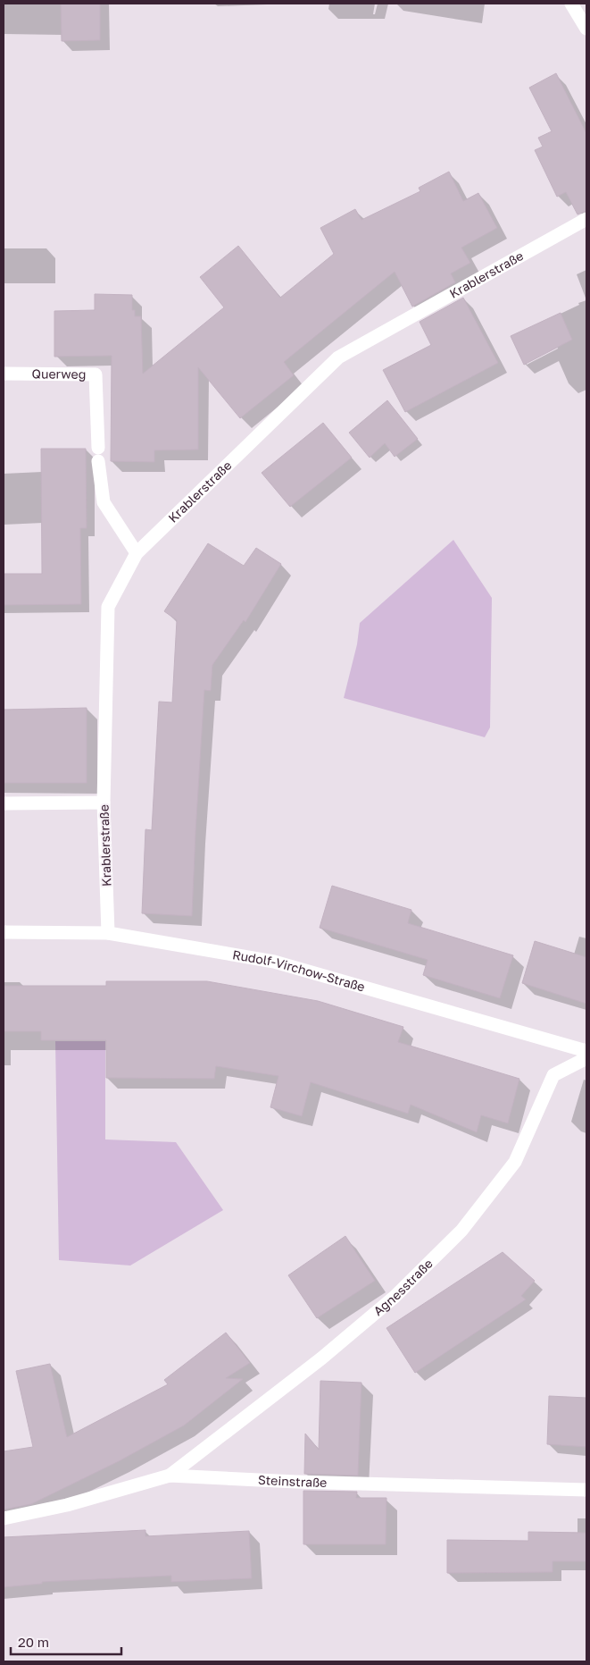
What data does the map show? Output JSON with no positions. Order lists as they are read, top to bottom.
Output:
{
  "streets": {
    "street": [
      "Krablerstraße",
      "Querweg",
      "Rudolf-Virchow-Straße",
      "Agnesstraße",
      "Steinstraße"
    ]
  },
  "crossings": [
    ["Krablerstraße", "Querweg"],
    ["Krablerstraße", "Rudolf-Virchow-Straße"],
    ["Agnesstraße", "Steinstraße"]
  ],
  "scale_bar": "20 m"
}
